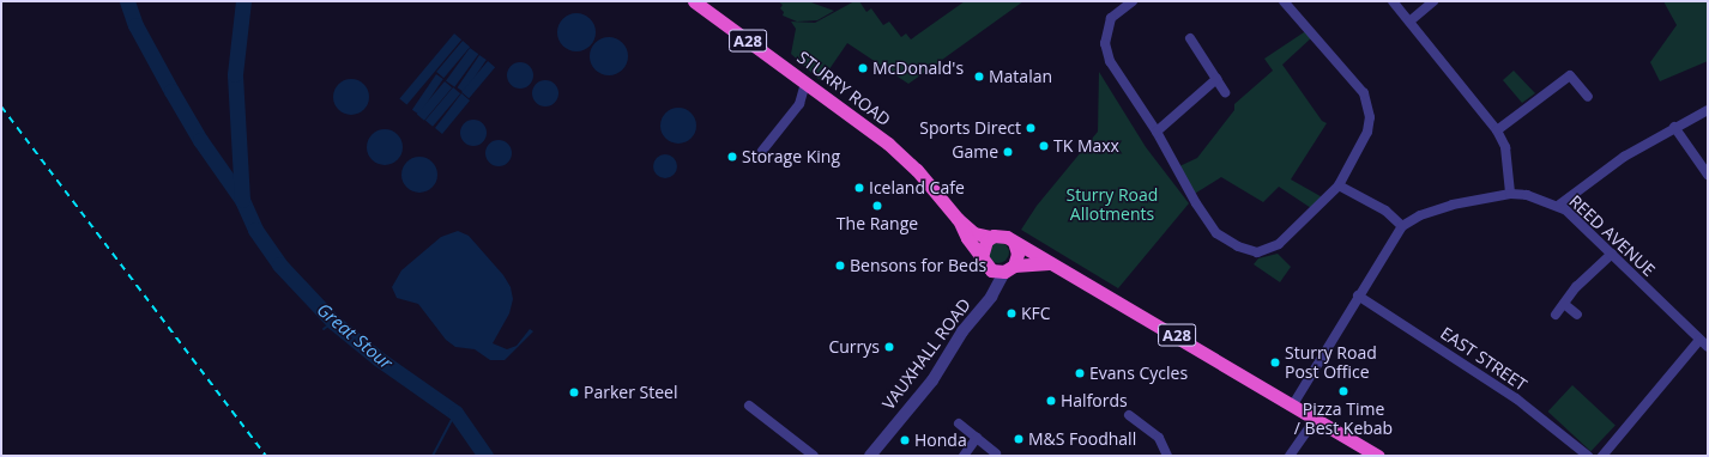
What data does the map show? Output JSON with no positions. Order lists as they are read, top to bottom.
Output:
{
  "streets": {
    "highway": ["A28", "STURRY ROAD"],
    "street": ["REED AVENUE", "VAUXHALL ROAD", "EAST STREET"]
  },
  "crossings": [
    ["STURRY ROAD", "REED AVENUE"],
    ["STURRY ROAD", "VAUXHALL ROAD"],
    ["REED AVENUE", "EAST STREET"]
  ],
  "water": ["Great Stour"],
  "parks": ["Sturry Road Allotments"],
  "places": [
    "McDonald's",
    "Matalan",
    "Sports Direct",
    "TK Maxx",
    "Game",
    "Storage King",
    "Iceland Cafe",
    "The Range",
    "Bensons for Beds",
    "KFC",
    "Currys",
    "Sturry Road Post Office",
    "Evans Cycles",
    "Pizza Time / Best Kebab",
    "Parker Steel",
    "Halfords",
    "M&S Foodhall",
    "Honda"
  ]
}
